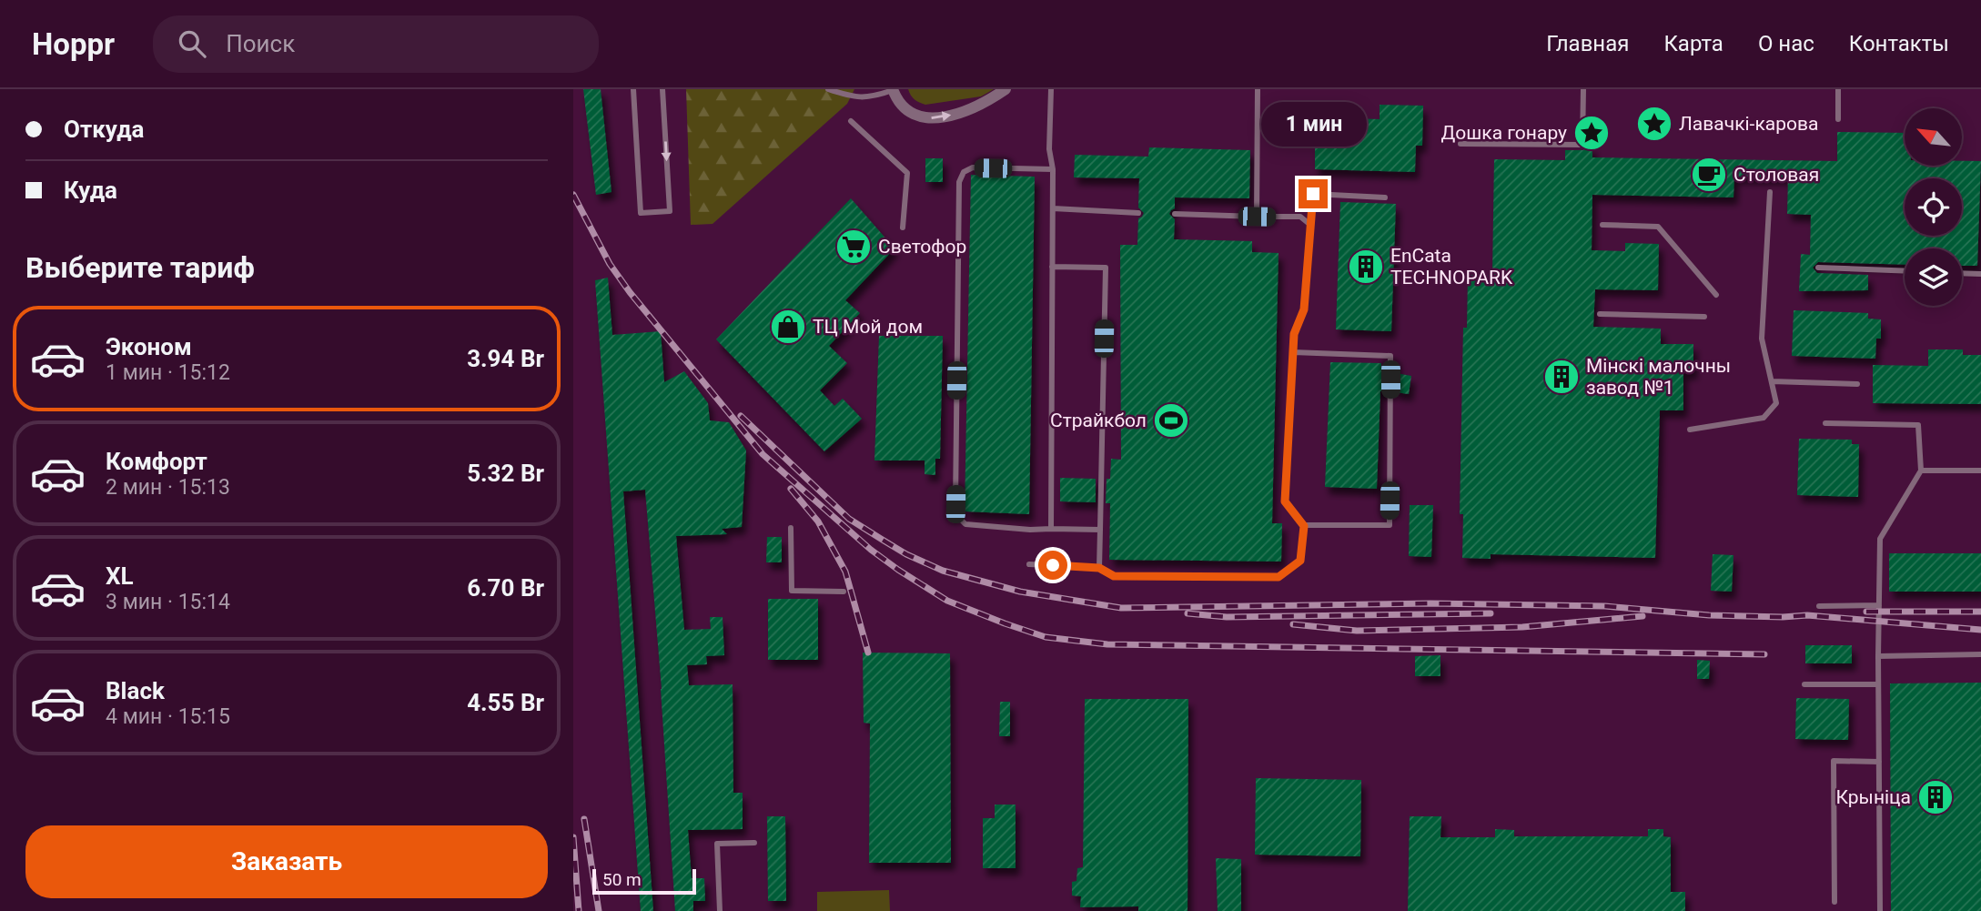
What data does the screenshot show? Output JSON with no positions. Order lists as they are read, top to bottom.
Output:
{
  "places": {
    "place": ["Лавачкі-карова", "Дошка гонару"],
    "cafe": ["Столовая"],
    "supermarket": ["Светофор"],
    "building": ["EnCata TECHNOPARK", "Мінскі малочны завод №1", "Крыніца"],
    "shop": ["ТЦ Мой дом"],
    "sports": ["Страйкбол"]
  },
  "scale_bar": "50 m",
  "north": "top left",
  "page": {
    "header": "Hoppr",
    "search": "Поиск",
    "nav": [
      "Главная",
      "Карта",
      "О нас",
      "Контакты"
    ],
    "banner": ["Откуда", "Куда"],
    "bubble": "1 мин",
    "heading": "Выберите тариф",
    "list": [
      {
        "name": "Эконом",
        "note": "1 мин · 15:12",
        "value": "3.94 Br"
      },
      {
        "name": "Комфорт",
        "note": "2 мин · 15:13",
        "value": "5.32 Br"
      },
      {
        "name": "XL",
        "note": "3 мин · 15:14",
        "value": "6.70 Br"
      },
      {
        "name": "Black",
        "note": "4 мин · 15:15",
        "value": "4.55 Br"
      }
    ],
    "buttons": "Заказать",
    "scale": "50 m"
  }
}
